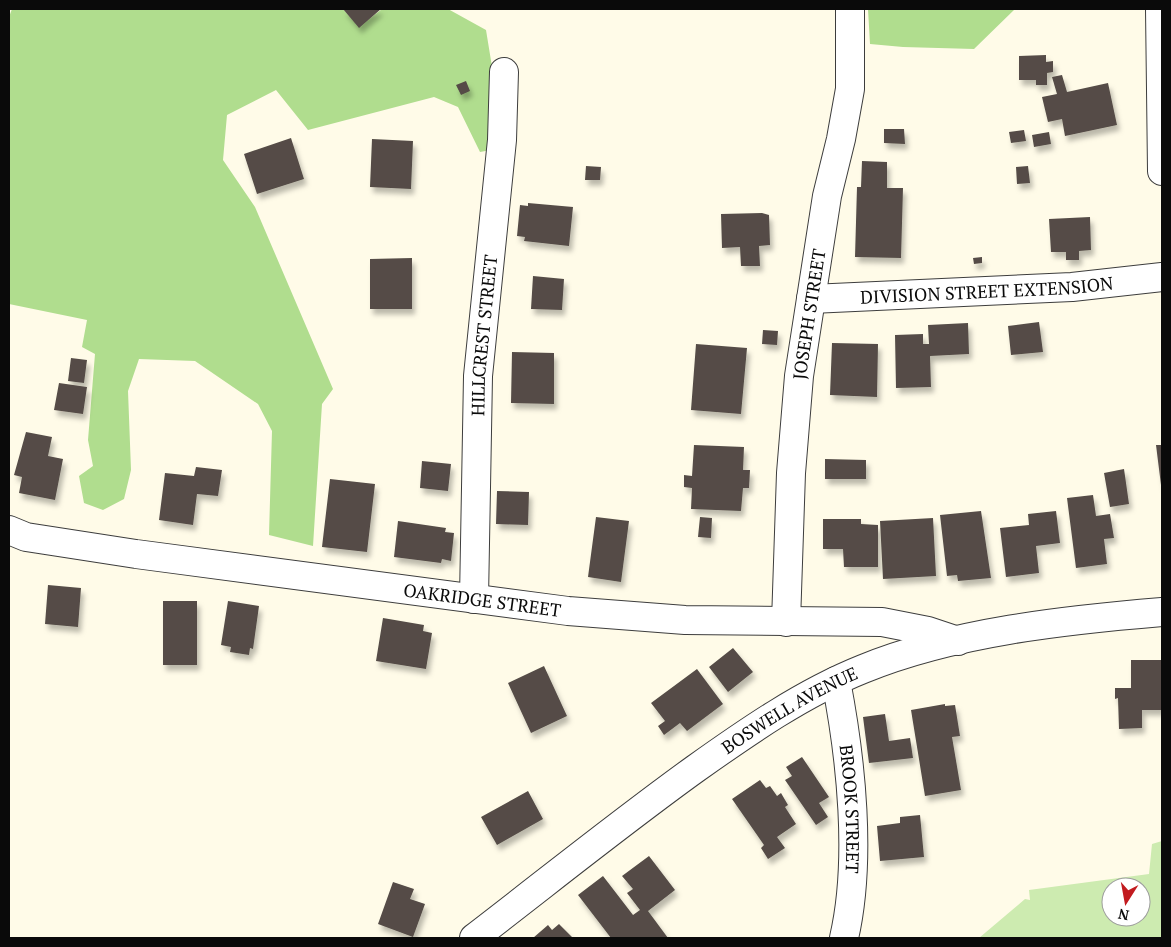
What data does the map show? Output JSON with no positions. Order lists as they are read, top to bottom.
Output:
{
  "streets": {
    "street": [
      "DIVISION STREET EXTENSION",
      "JOSEPH STREET",
      "HILLCREST STREET",
      "OAKRIDGE STREET",
      "BOSWELL AVENUE",
      "BROOK STREET"
    ]
  },
  "crossings": [
    ["DIVISION STREET EXTENSION", "JOSEPH STREET"],
    ["JOSEPH STREET", "OAKRIDGE STREET"],
    ["HILLCREST STREET", "OAKRIDGE STREET"],
    ["OAKRIDGE STREET", "BOSWELL AVENUE"],
    ["BOSWELL AVENUE", "BROOK STREET"]
  ],
  "north": "bottom"
}
